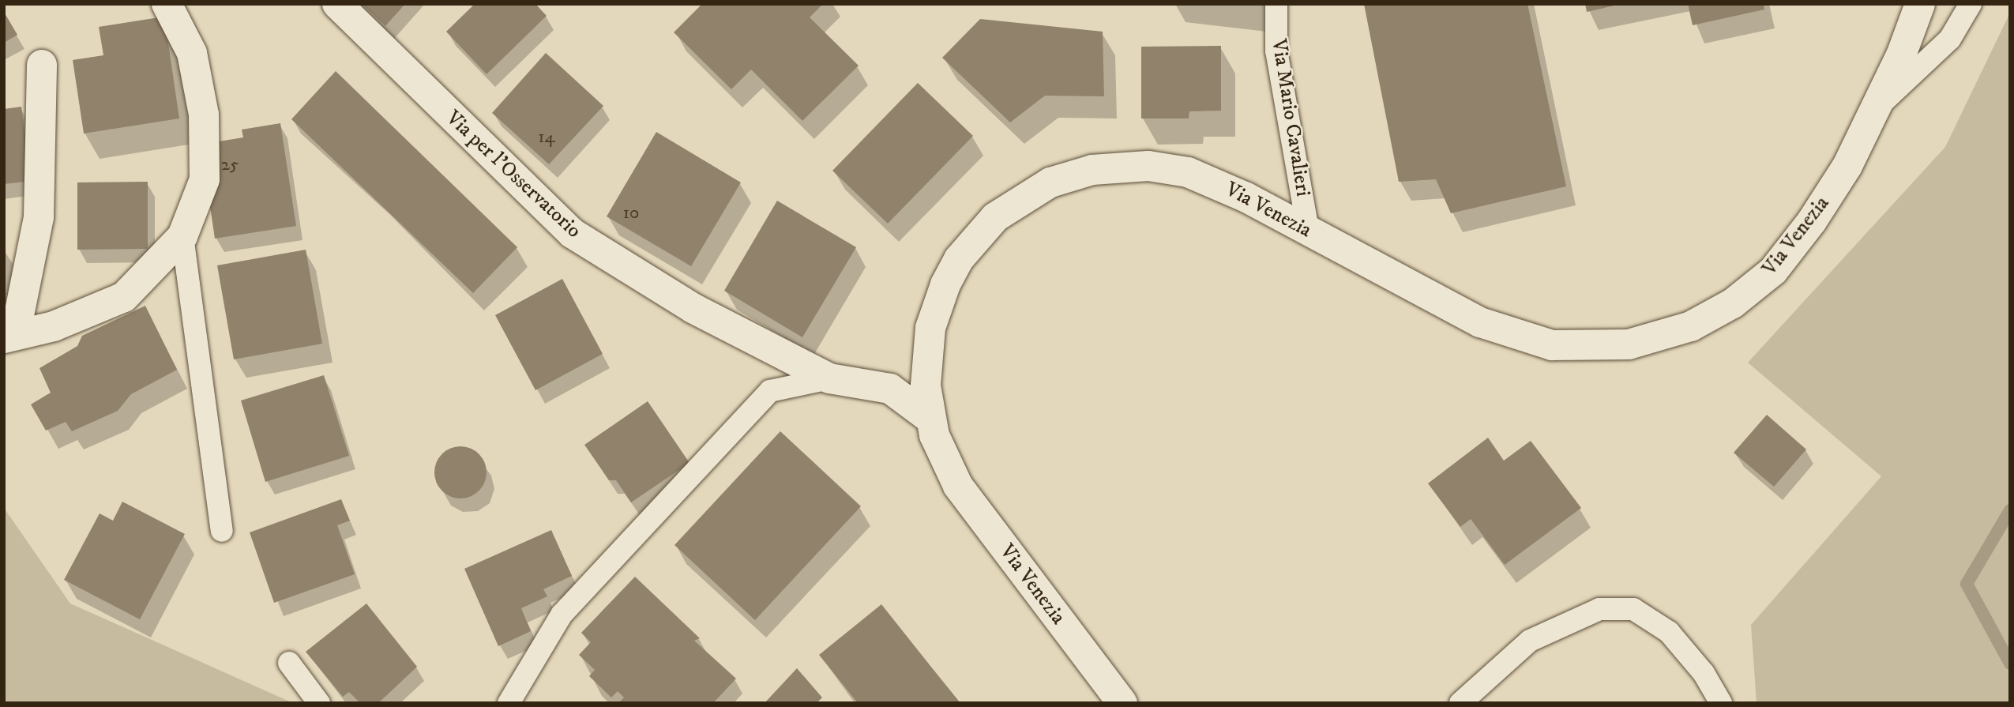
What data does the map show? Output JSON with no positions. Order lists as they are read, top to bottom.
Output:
{
  "streets": {
    "main road": ["Via per l'Osservatorio", "Via Venezia"],
    "lane": ["Via Mario Cavalieri"]
  },
  "crossings": [
    ["Via Mario Cavalieri", "Via Venezia"],
    ["Via per l'Osservatorio", "Via Venezia"]
  ],
  "house_numbers": ["14", "25", "10"]
}
